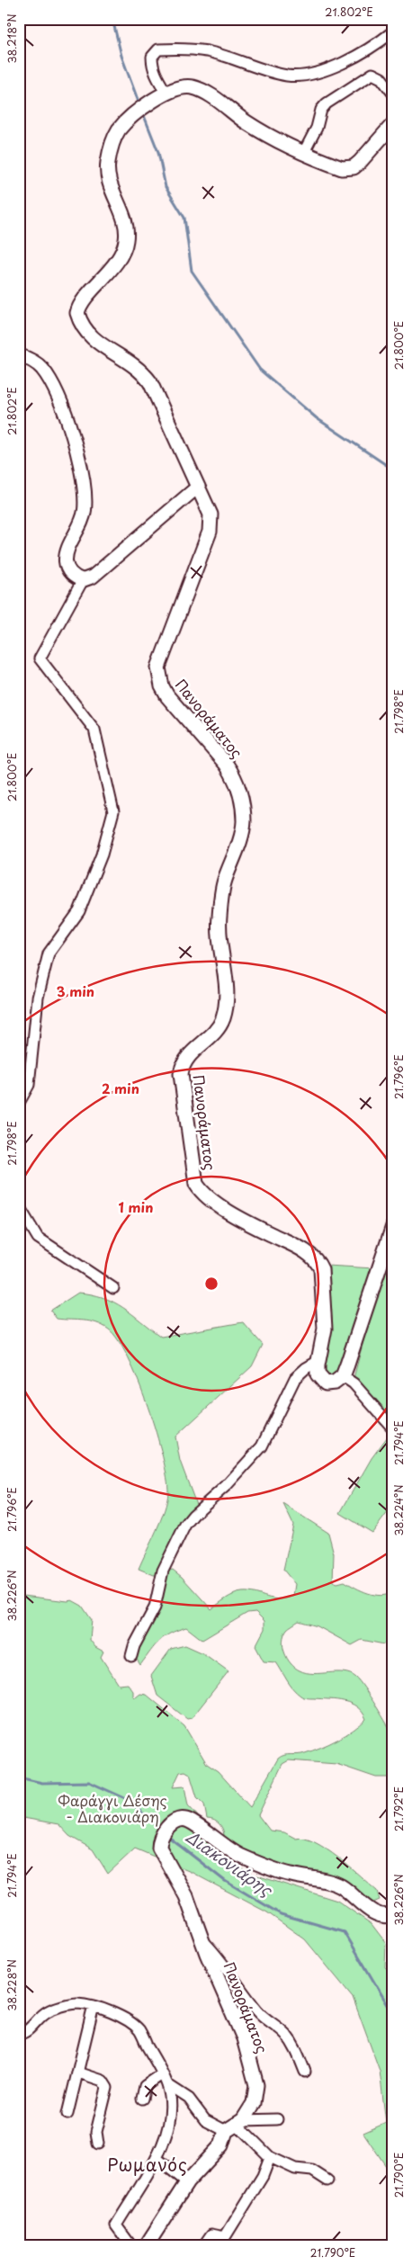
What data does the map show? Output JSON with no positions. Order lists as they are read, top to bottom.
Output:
{
  "streets": {
    "main road": ["Πανοράματος"]
  },
  "districts": ["Ρωμανός"],
  "water": ["Διακονιάρης"],
  "parks": ["Φαράγγι Δέσης - Διακονιάρη"],
  "coordinates": [
    "21.802°E",
    "38.218°N",
    "21.800°E",
    "21.798°E",
    "21.796°E",
    "21.794°E",
    "38.224°N",
    "38.226°N",
    "21.792°E",
    "38.228°N",
    "21.790°E"
  ],
  "rings": ["3 min", "2 min", "1 min"]
}
